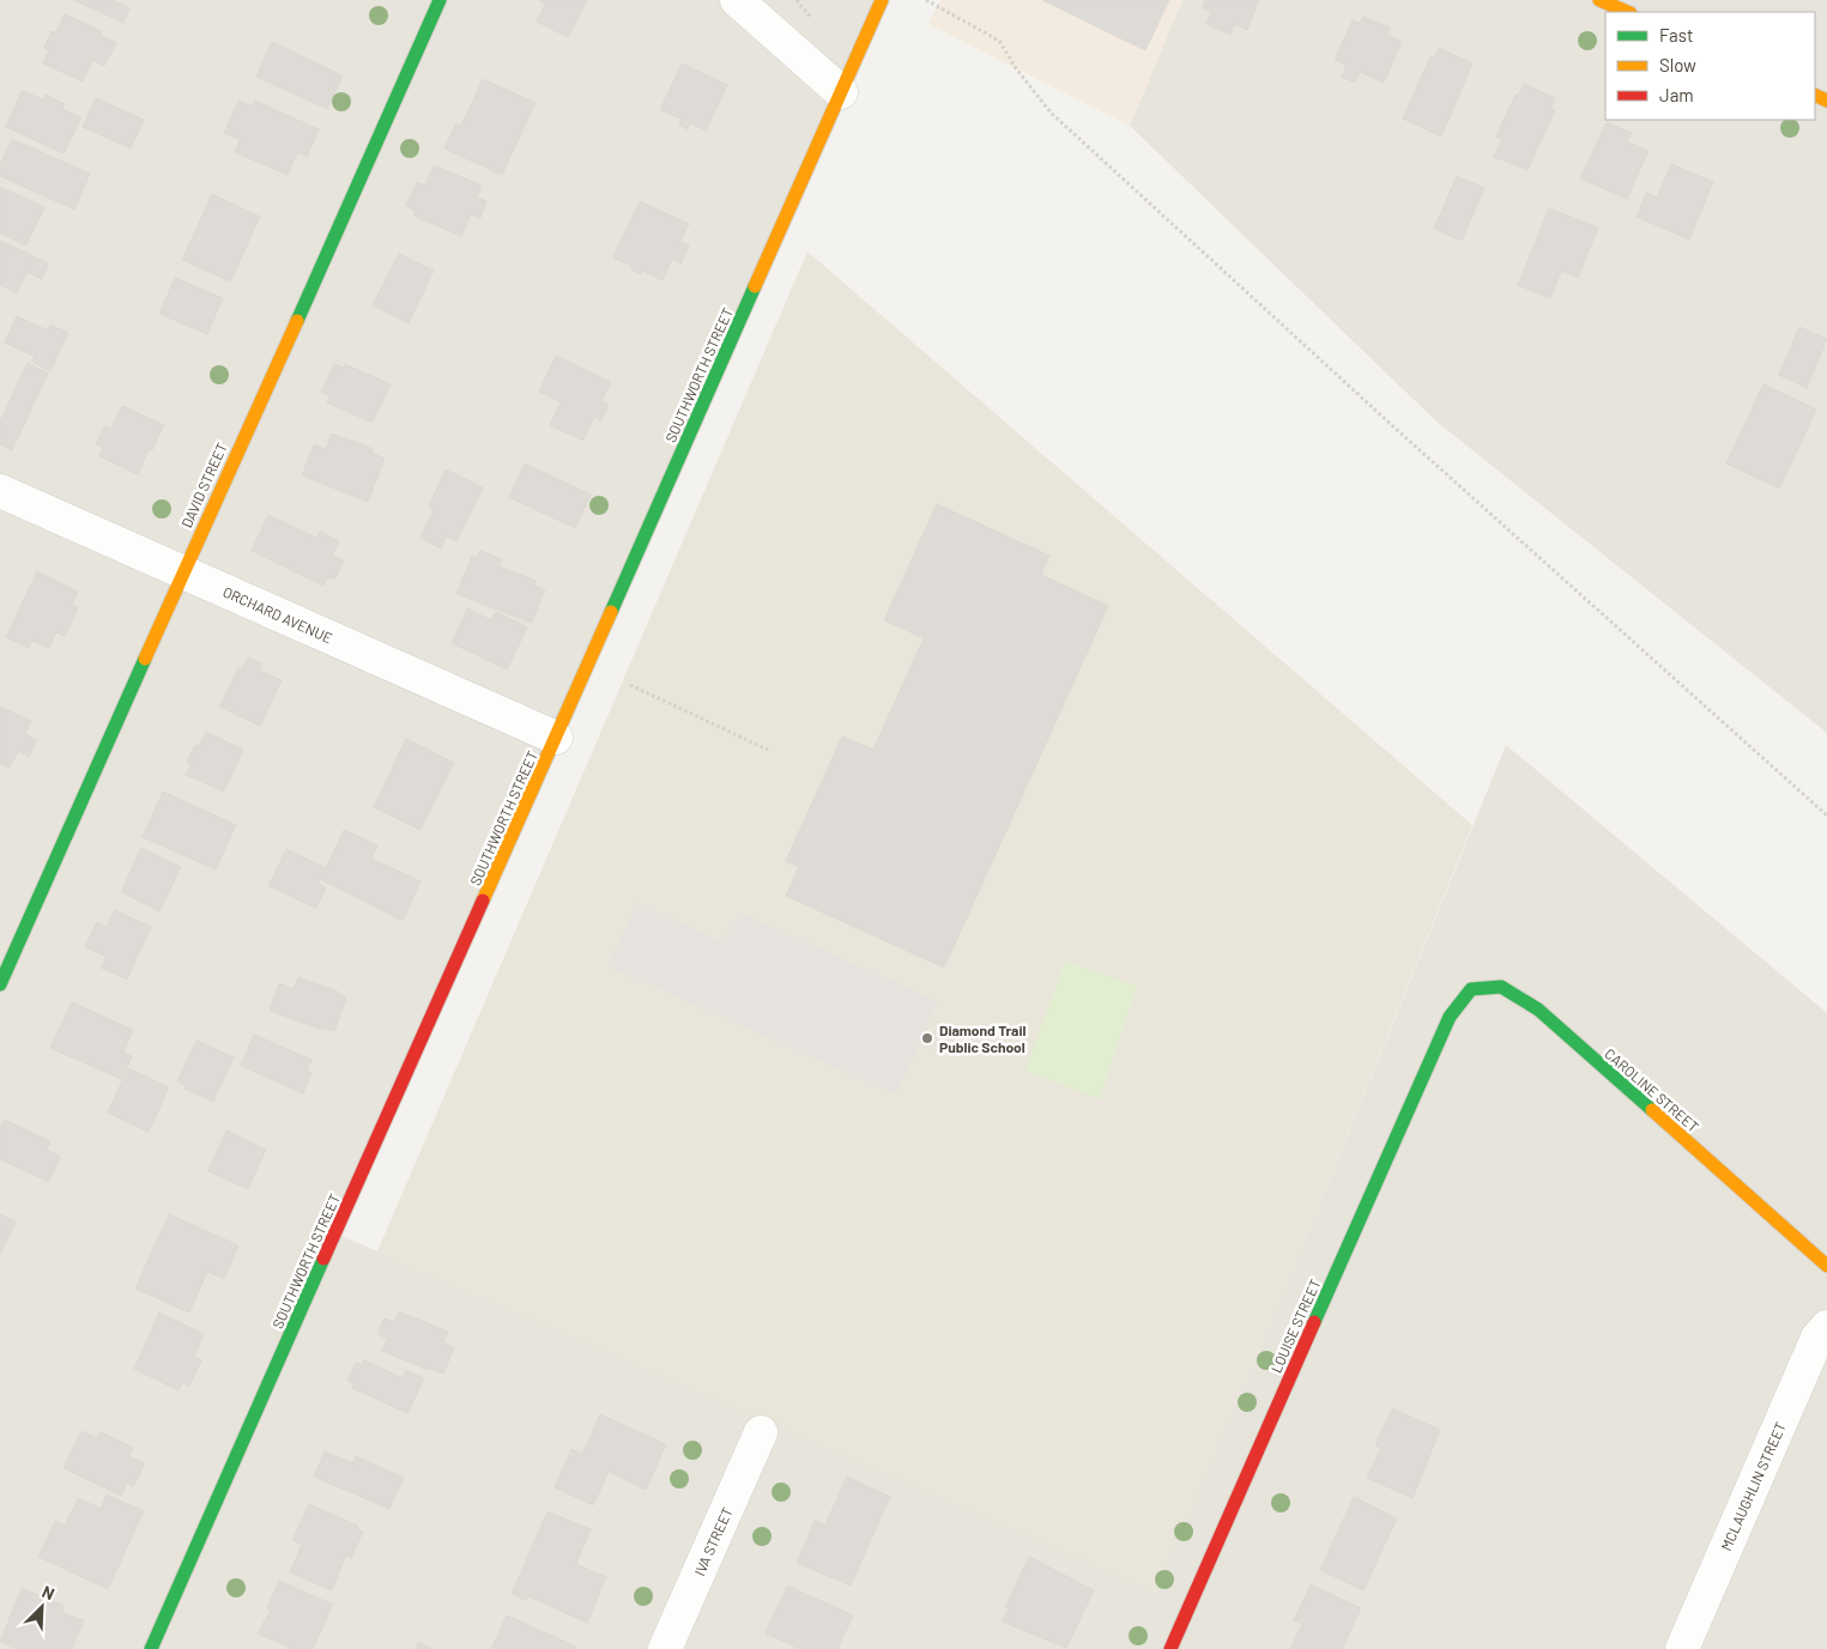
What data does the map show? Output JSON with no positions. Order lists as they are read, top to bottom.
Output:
{
  "streets": {
    "street": [
      "SOUTHWORTH STREET",
      "DAVID STREET",
      "ORCHARD AVENUE",
      "CAROLINE STREET",
      "LOUISE STREET",
      "MCLAUGHLIN STREET",
      "IVA STREET"
    ]
  },
  "crossings": [
    ["SOUTHWORTH STREET", "ORCHARD AVENUE"],
    ["DAVID STREET", "ORCHARD AVENUE"],
    ["CAROLINE STREET", "LOUISE STREET"]
  ],
  "places": ["Diamond Trail Public School"],
  "legend": ["Fast", "Slow", "Jam"],
  "north": "top right"
}
